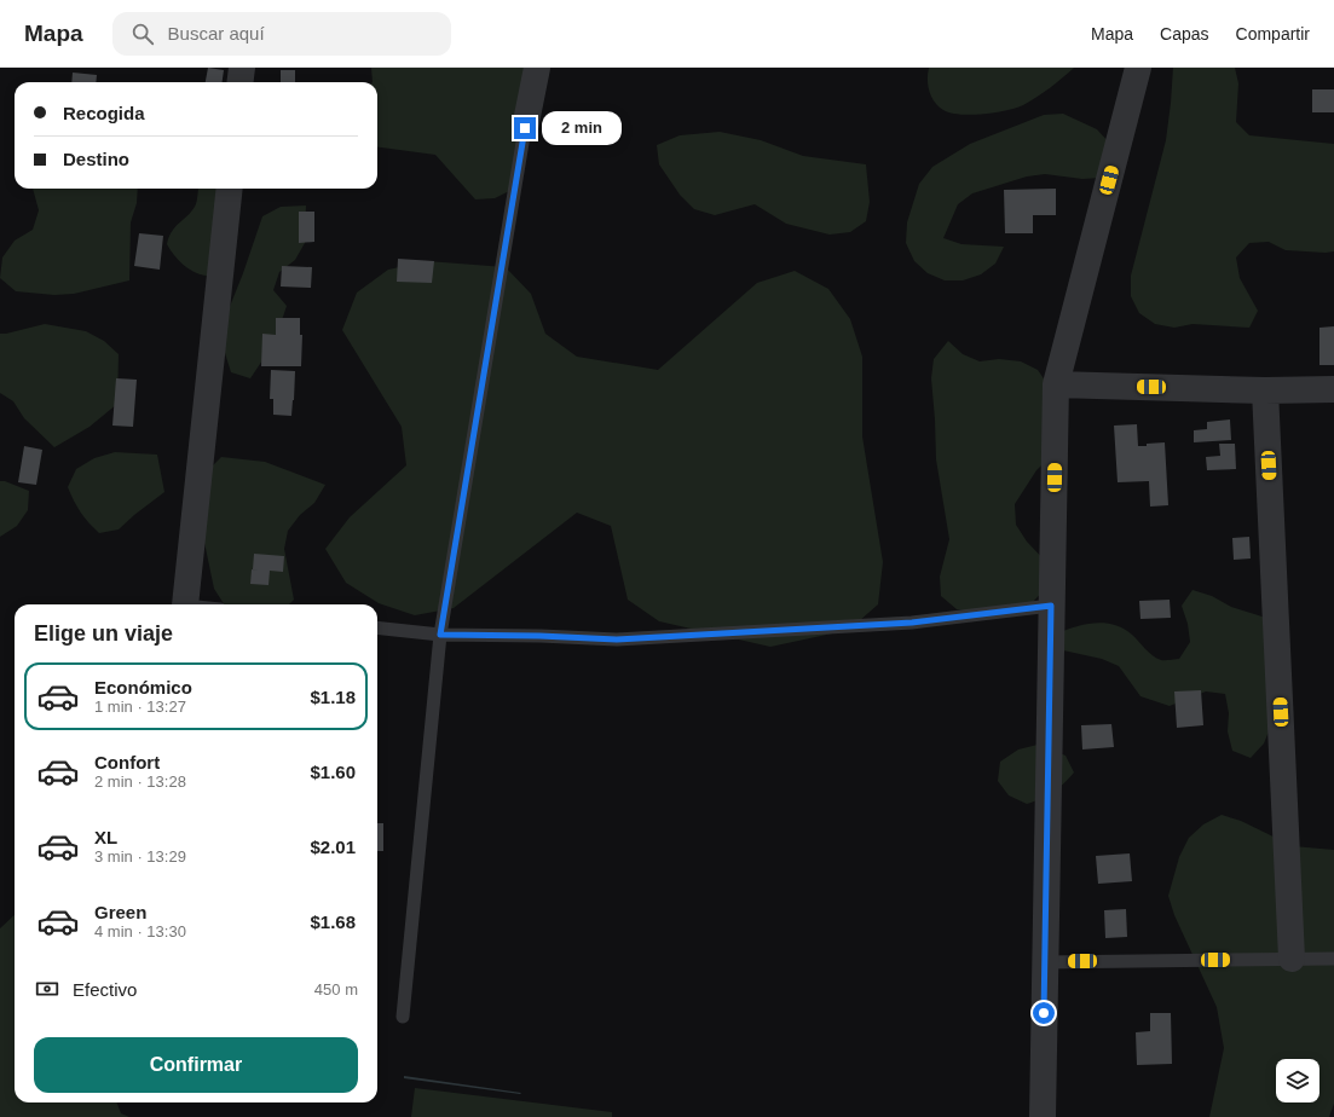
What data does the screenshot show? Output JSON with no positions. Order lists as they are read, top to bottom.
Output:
{
  "page": {
    "header": "Mapa",
    "search": "Buscar aquí",
    "nav": ["Mapa", "Capas", "Compartir"],
    "banner": ["Recogida", "Destino"],
    "bubble": "2 min",
    "heading": "Elige un viaje",
    "list": [
      {
        "name": "Económico",
        "note": "1 min · 13:27",
        "value": "$1.18"
      },
      {
        "name": "Confort",
        "note": "2 min · 13:28",
        "value": "$1.60"
      },
      {
        "name": "XL",
        "note": "3 min · 13:29",
        "value": "$2.01"
      },
      {
        "name": "Green",
        "note": "4 min · 13:30",
        "value": "$1.68"
      }
    ],
    "pay": ["Efectivo", "450 m"],
    "buttons": "Confirmar"
  }
}
